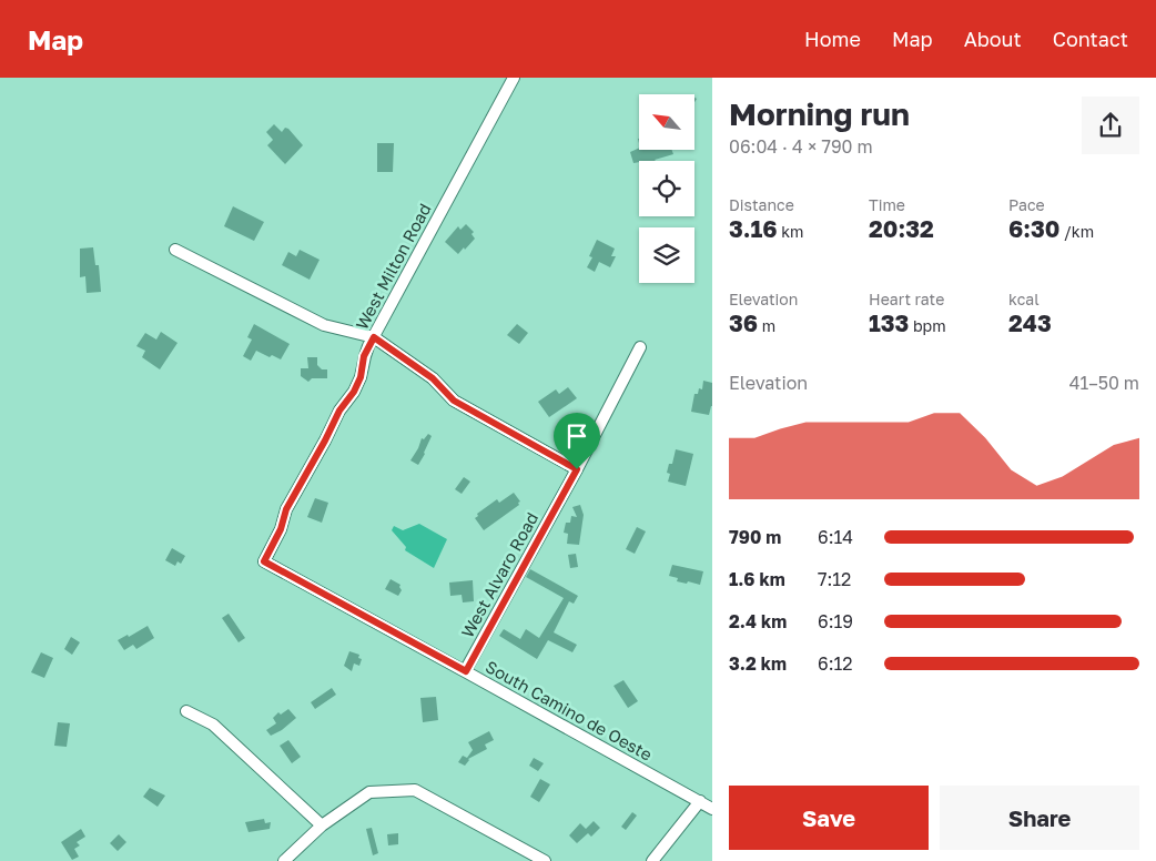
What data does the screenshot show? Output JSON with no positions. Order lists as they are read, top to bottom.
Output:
{
  "streets": {
    "street": ["West Milton Road", "West Alvaro Road", "South Camino de Oeste"]
  },
  "crossings": [
    ["West Milton Road", "South Camino de Oeste"],
    ["West Alvaro Road", "South Camino de Oeste"]
  ],
  "north": "top left",
  "page": {
    "header": "Map",
    "nav": [
      "Home",
      "Map",
      "About",
      "Contact"
    ],
    "heading": ["Morning run", "06:04 · 4 × 790 m"],
    "stats": [
      ["Distance", "3.16 km"],
      ["Time", "20:32"],
      ["Pace", "6:30 /km"],
      ["Elevation", "36 m"],
      ["Heart rate", "133 bpm"],
      ["kcal", "243"]
    ],
    "chart": ["Elevation", "41–50 m"],
    "list": [
      {
        "name": "790 m",
        "note": "6:14"
      },
      {
        "name": "1.6 km",
        "note": "7:12"
      },
      {
        "name": "2.4 km",
        "note": "6:19"
      },
      {
        "name": "3.2 km",
        "note": "6:12"
      }
    ],
    "buttons": ["Save", "Share"]
  }
}
